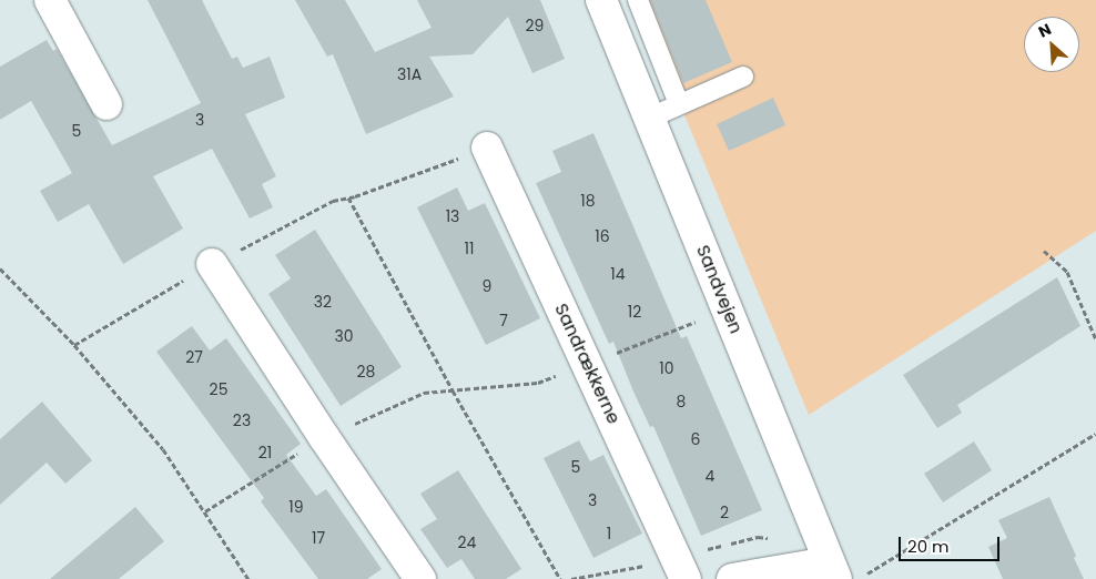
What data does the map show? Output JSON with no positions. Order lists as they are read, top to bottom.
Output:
{
  "streets": {
    "street": ["Sandvejen", "Sandrækkerne"]
  },
  "house_numbers": [
    "29",
    "31A",
    "3",
    "5",
    "18",
    "13",
    "16",
    "11",
    "14",
    "9",
    "32",
    "12",
    "7",
    "30",
    "27",
    "10",
    "28",
    "25",
    "8",
    "23",
    "6",
    "21",
    "5",
    "4",
    "3",
    "19",
    "2",
    "1",
    "17",
    "24"
  ],
  "scale_bar": "20 m",
  "north": "top left"
}
